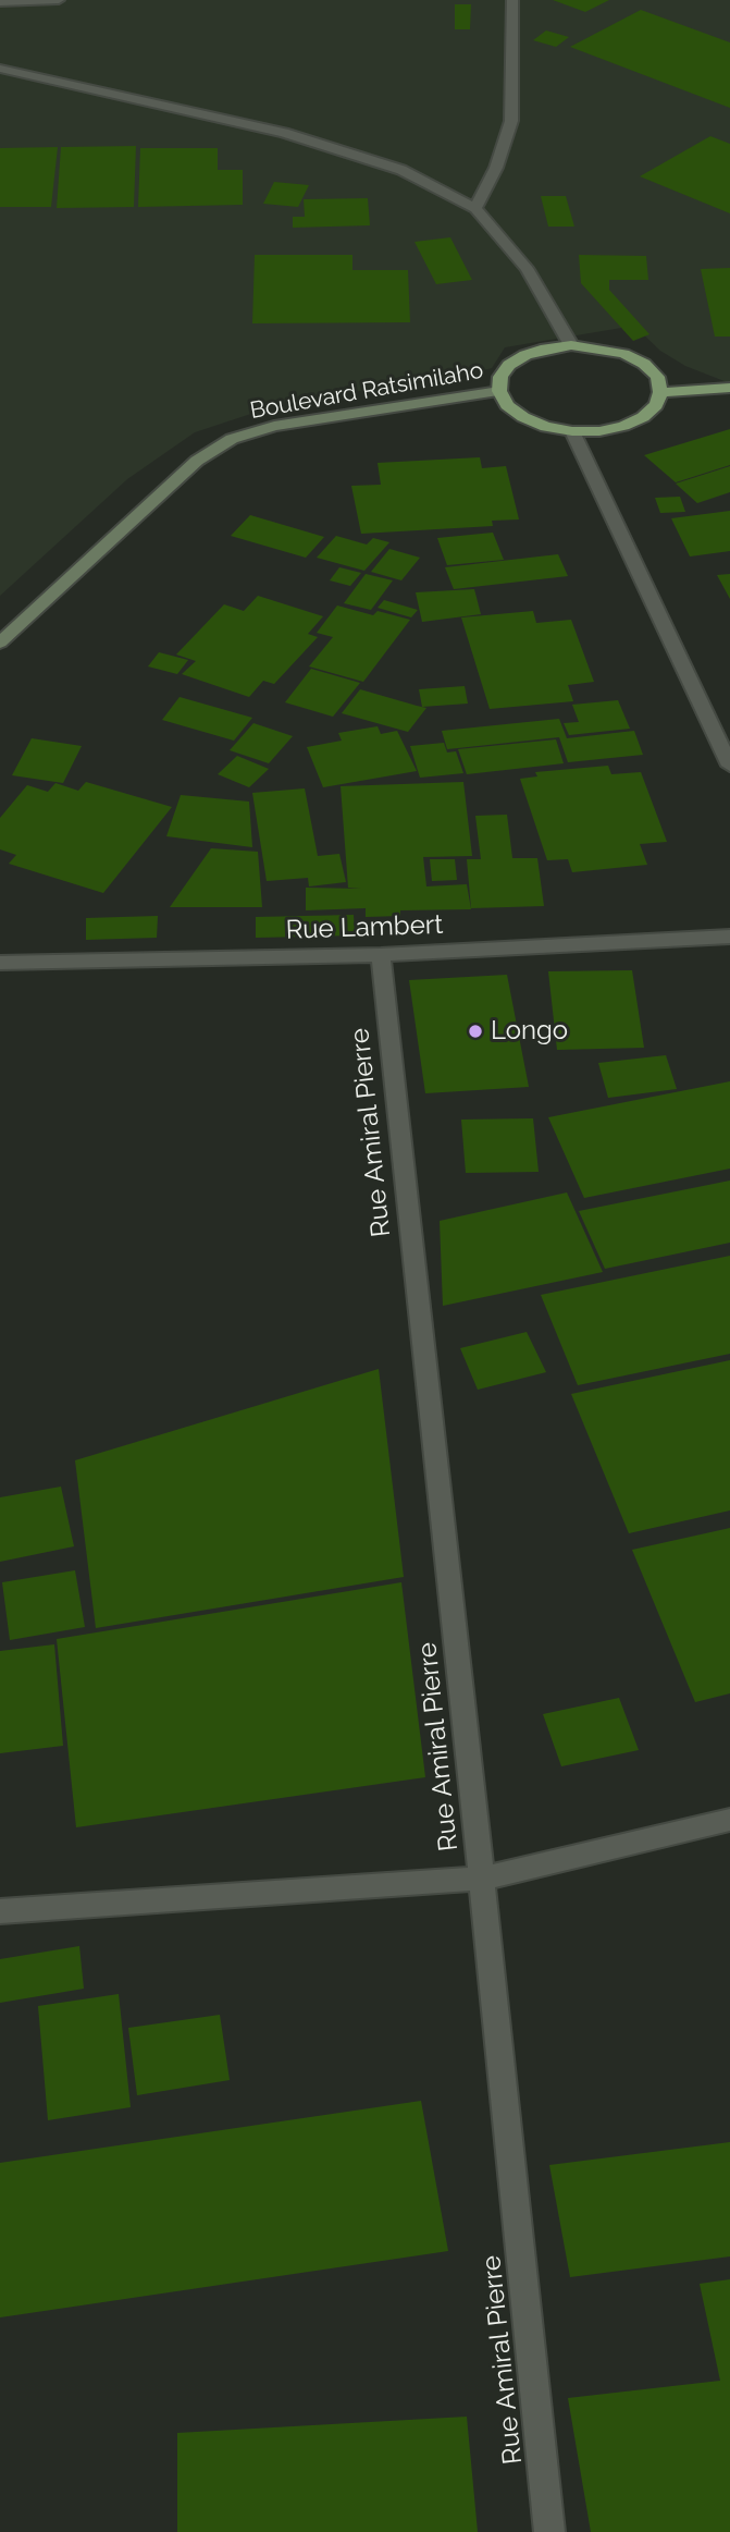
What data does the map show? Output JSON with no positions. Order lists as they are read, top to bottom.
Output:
{
  "streets": {
    "main road": ["Boulevard Ratsimilaho"],
    "street": ["Rue Lambert", "Rue Amiral Pierre"]
  },
  "crossings": [
    ["Rue Lambert", "Rue Amiral Pierre"]
  ],
  "places": ["Longo"]
}
